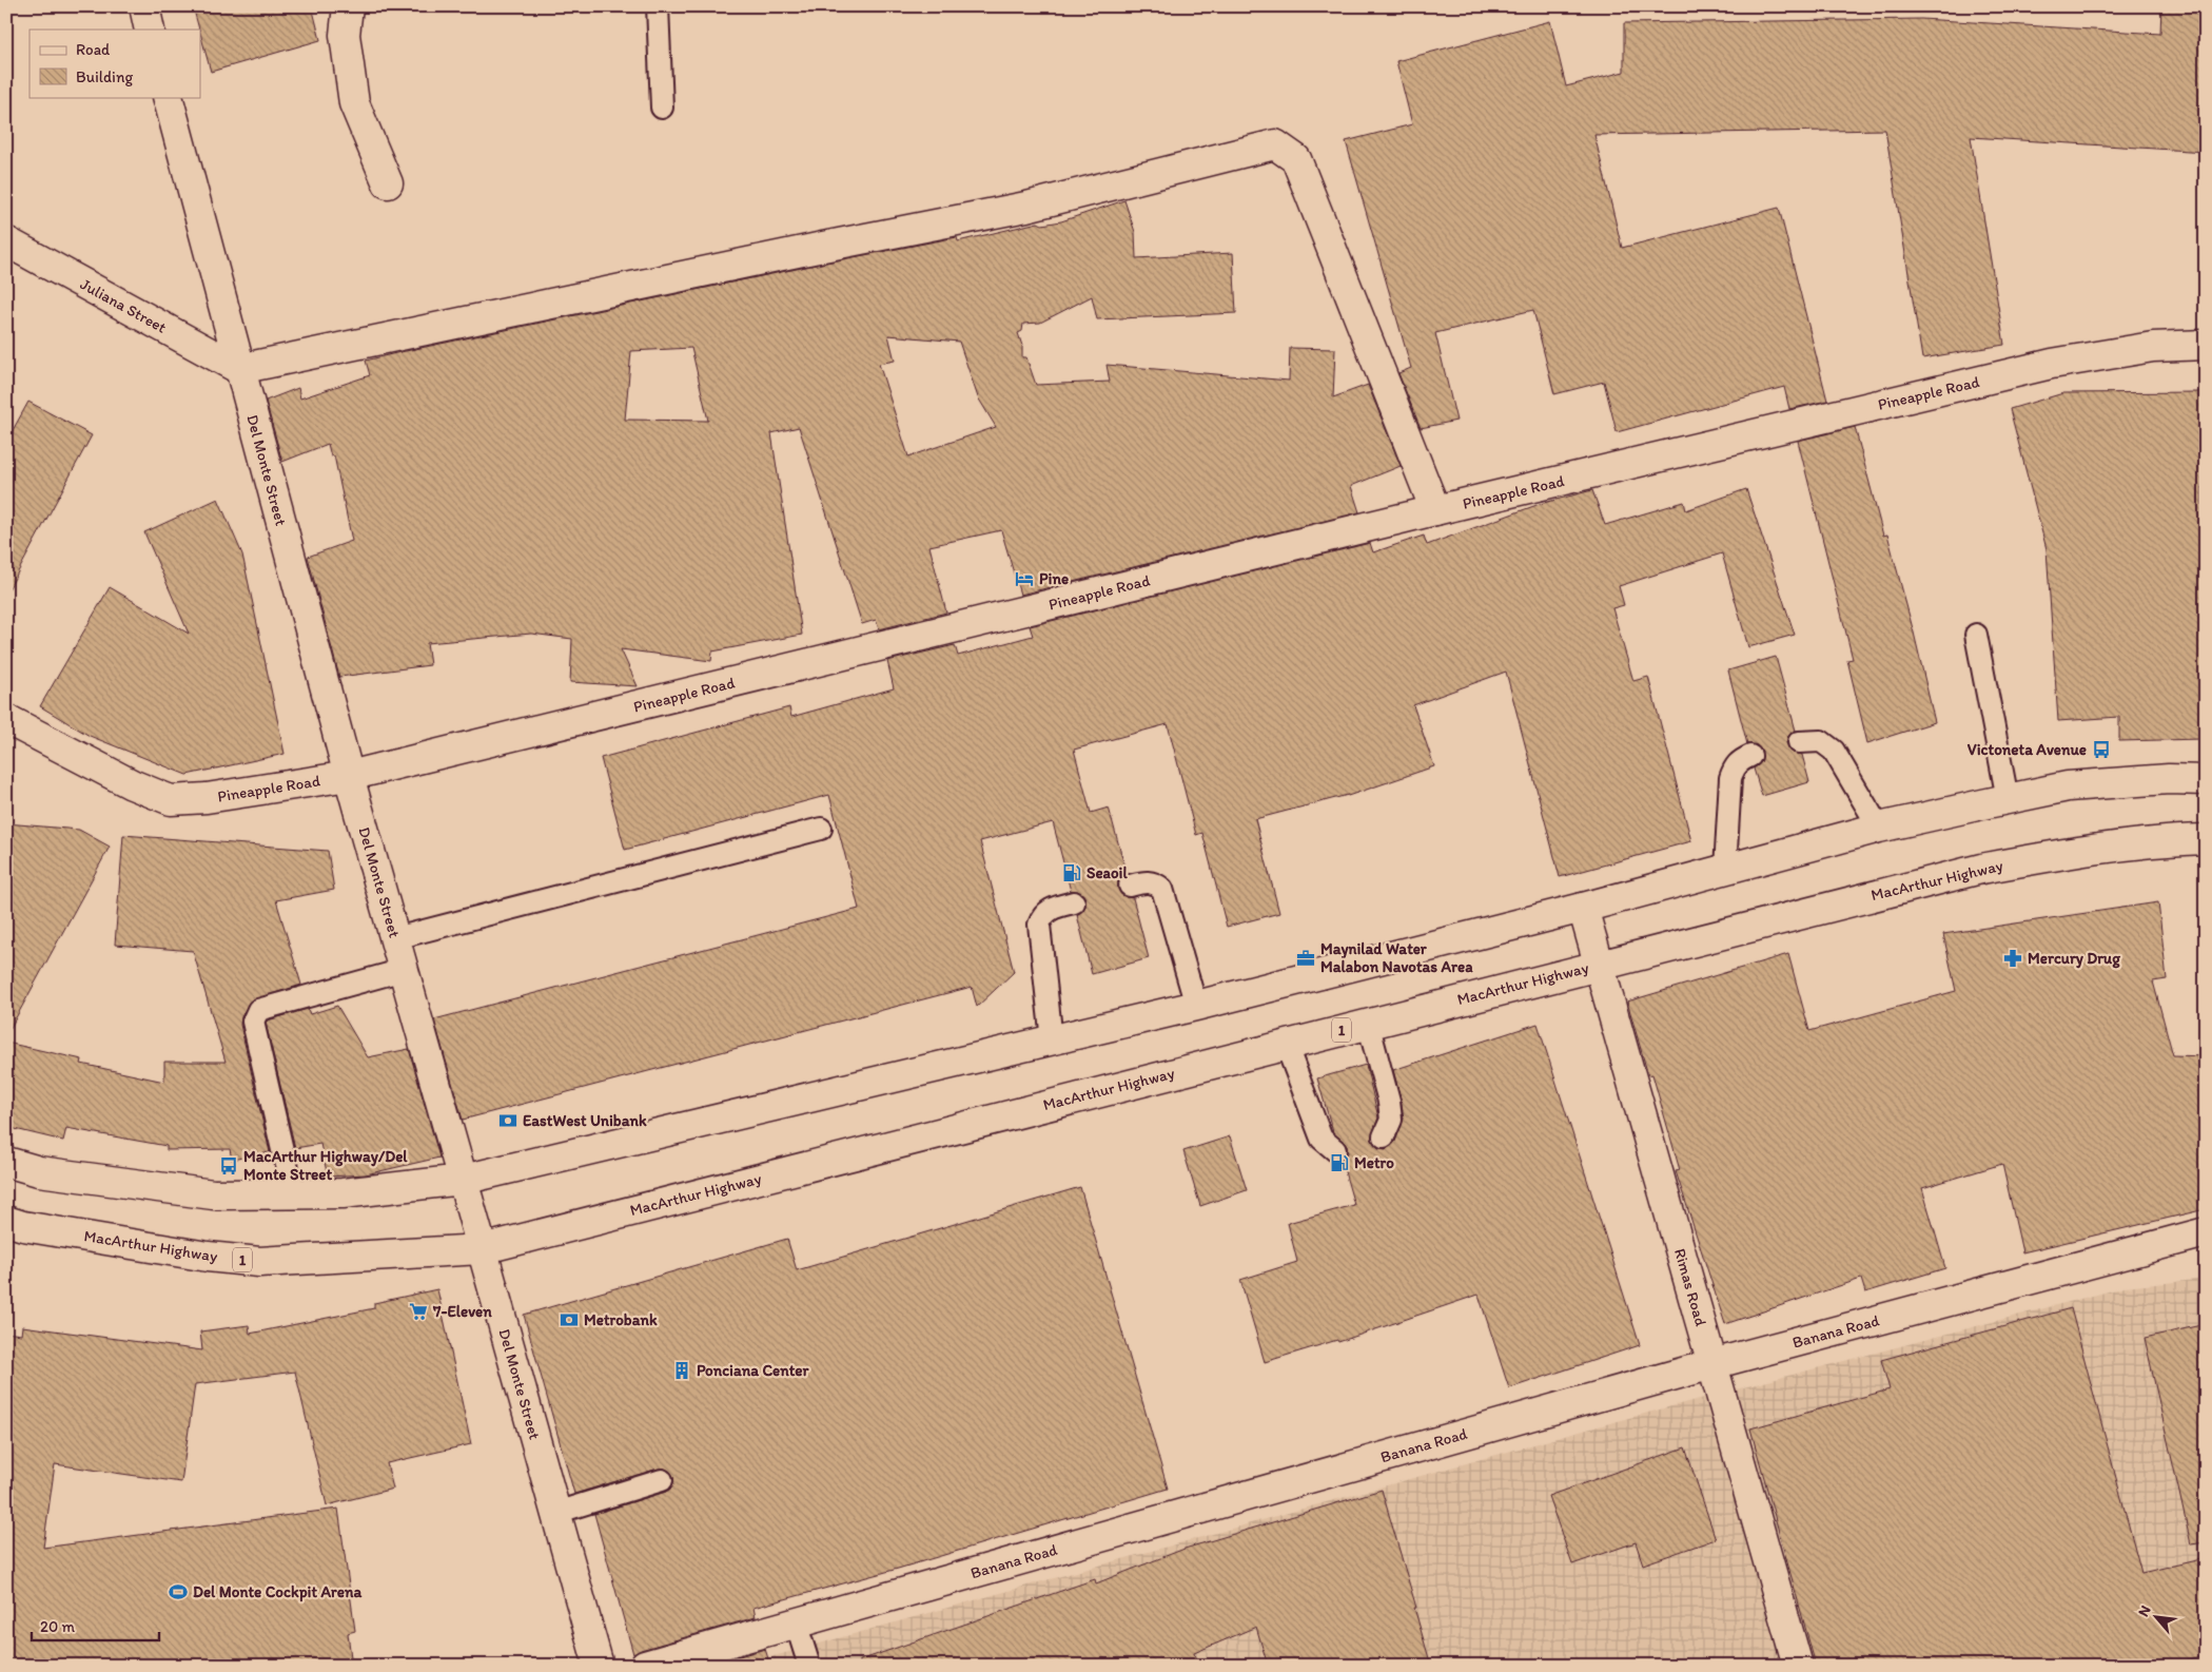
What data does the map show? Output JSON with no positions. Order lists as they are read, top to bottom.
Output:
{
  "streets": {
    "main road": [
      "Juliana Street",
      "Pineapple Road",
      "Del Monte Street",
      "MacArthur Highway",
      "1",
      "Rimas Road",
      "Banana Road"
    ]
  },
  "crossings": [
    ["Juliana Street", "Del Monte Street"],
    ["Pineapple Road", "Del Monte Street"],
    ["Del Monte Street", "MacArthur Highway"],
    ["MacArthur Highway", "Rimas Road"],
    ["Rimas Road", "Banana Road"]
  ],
  "places": {
    "hotel": ["Pine"],
    "bus stop": ["Victoneta Avenue", "MacArthur Highway/Del Monte Street"],
    "fuel station": ["Seaoil", "Metro"],
    "office": ["Maynilad Water Malabon Navotas Area"],
    "pharmacy": ["Mercury Drug"],
    "bank": ["EastWest Unibank", "Metrobank"],
    "supermarket": ["7-Eleven"],
    "building": ["Ponciana Center"],
    "sports": ["Del Monte Cockpit Arena"]
  },
  "legend": ["Road", "Building"],
  "scale_bar": "20 m",
  "north": "top left"
}
